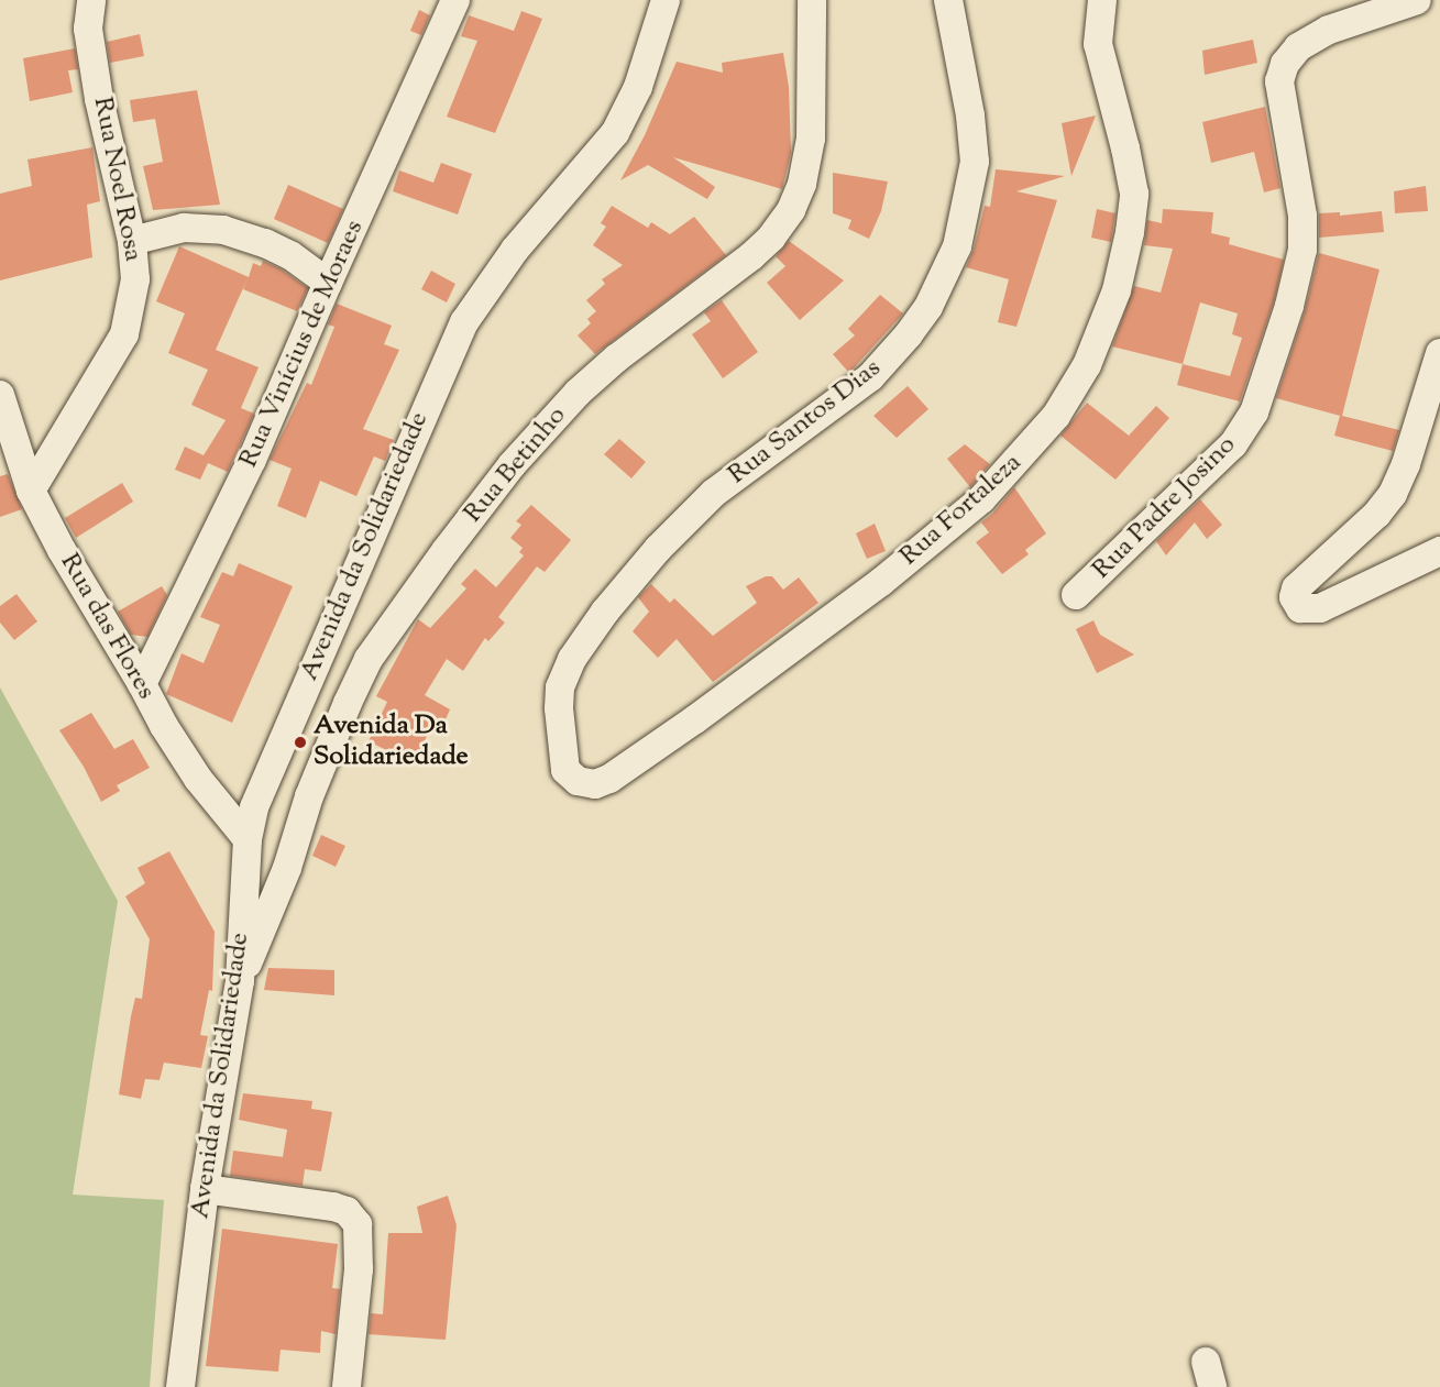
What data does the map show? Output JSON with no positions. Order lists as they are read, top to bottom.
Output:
{
  "streets": {
    "street": [
      "Rua Noel Rosa",
      "Rua Vinícius de Moraes",
      "Rua Santos Dias",
      "Rua Betinho",
      "Rua Padre Josino",
      "Rua Fortaleza",
      "Avenida da Solidariedade",
      "Rua das Flores"
    ]
  },
  "crossings": [
    ["Rua Noel Rosa", "Rua das Flores"],
    ["Rua Vinícius de Moraes", "Rua das Flores"],
    ["Rua Santos Dias", "Rua Fortaleza"],
    ["Rua Betinho", "Avenida da Solidariedade"],
    ["Avenida da Solidariedade", "Rua das Flores"]
  ],
  "places": ["Avenida Da Solidariedade"]
}
